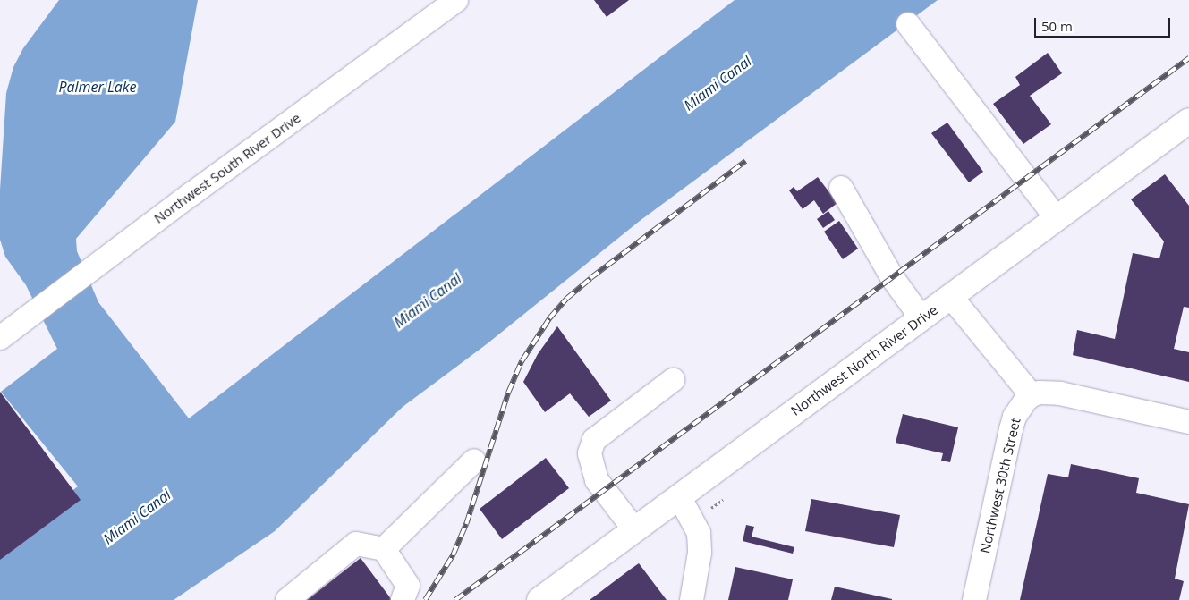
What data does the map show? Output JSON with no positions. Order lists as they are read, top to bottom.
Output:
{
  "streets": {
    "main road": ["Northwest North River Drive"],
    "street": ["Northwest South River Drive", "Northwest 30th Street"]
  },
  "water": ["Miami Canal", "Palmer Lake"],
  "scale_bar": "50 m"
}
